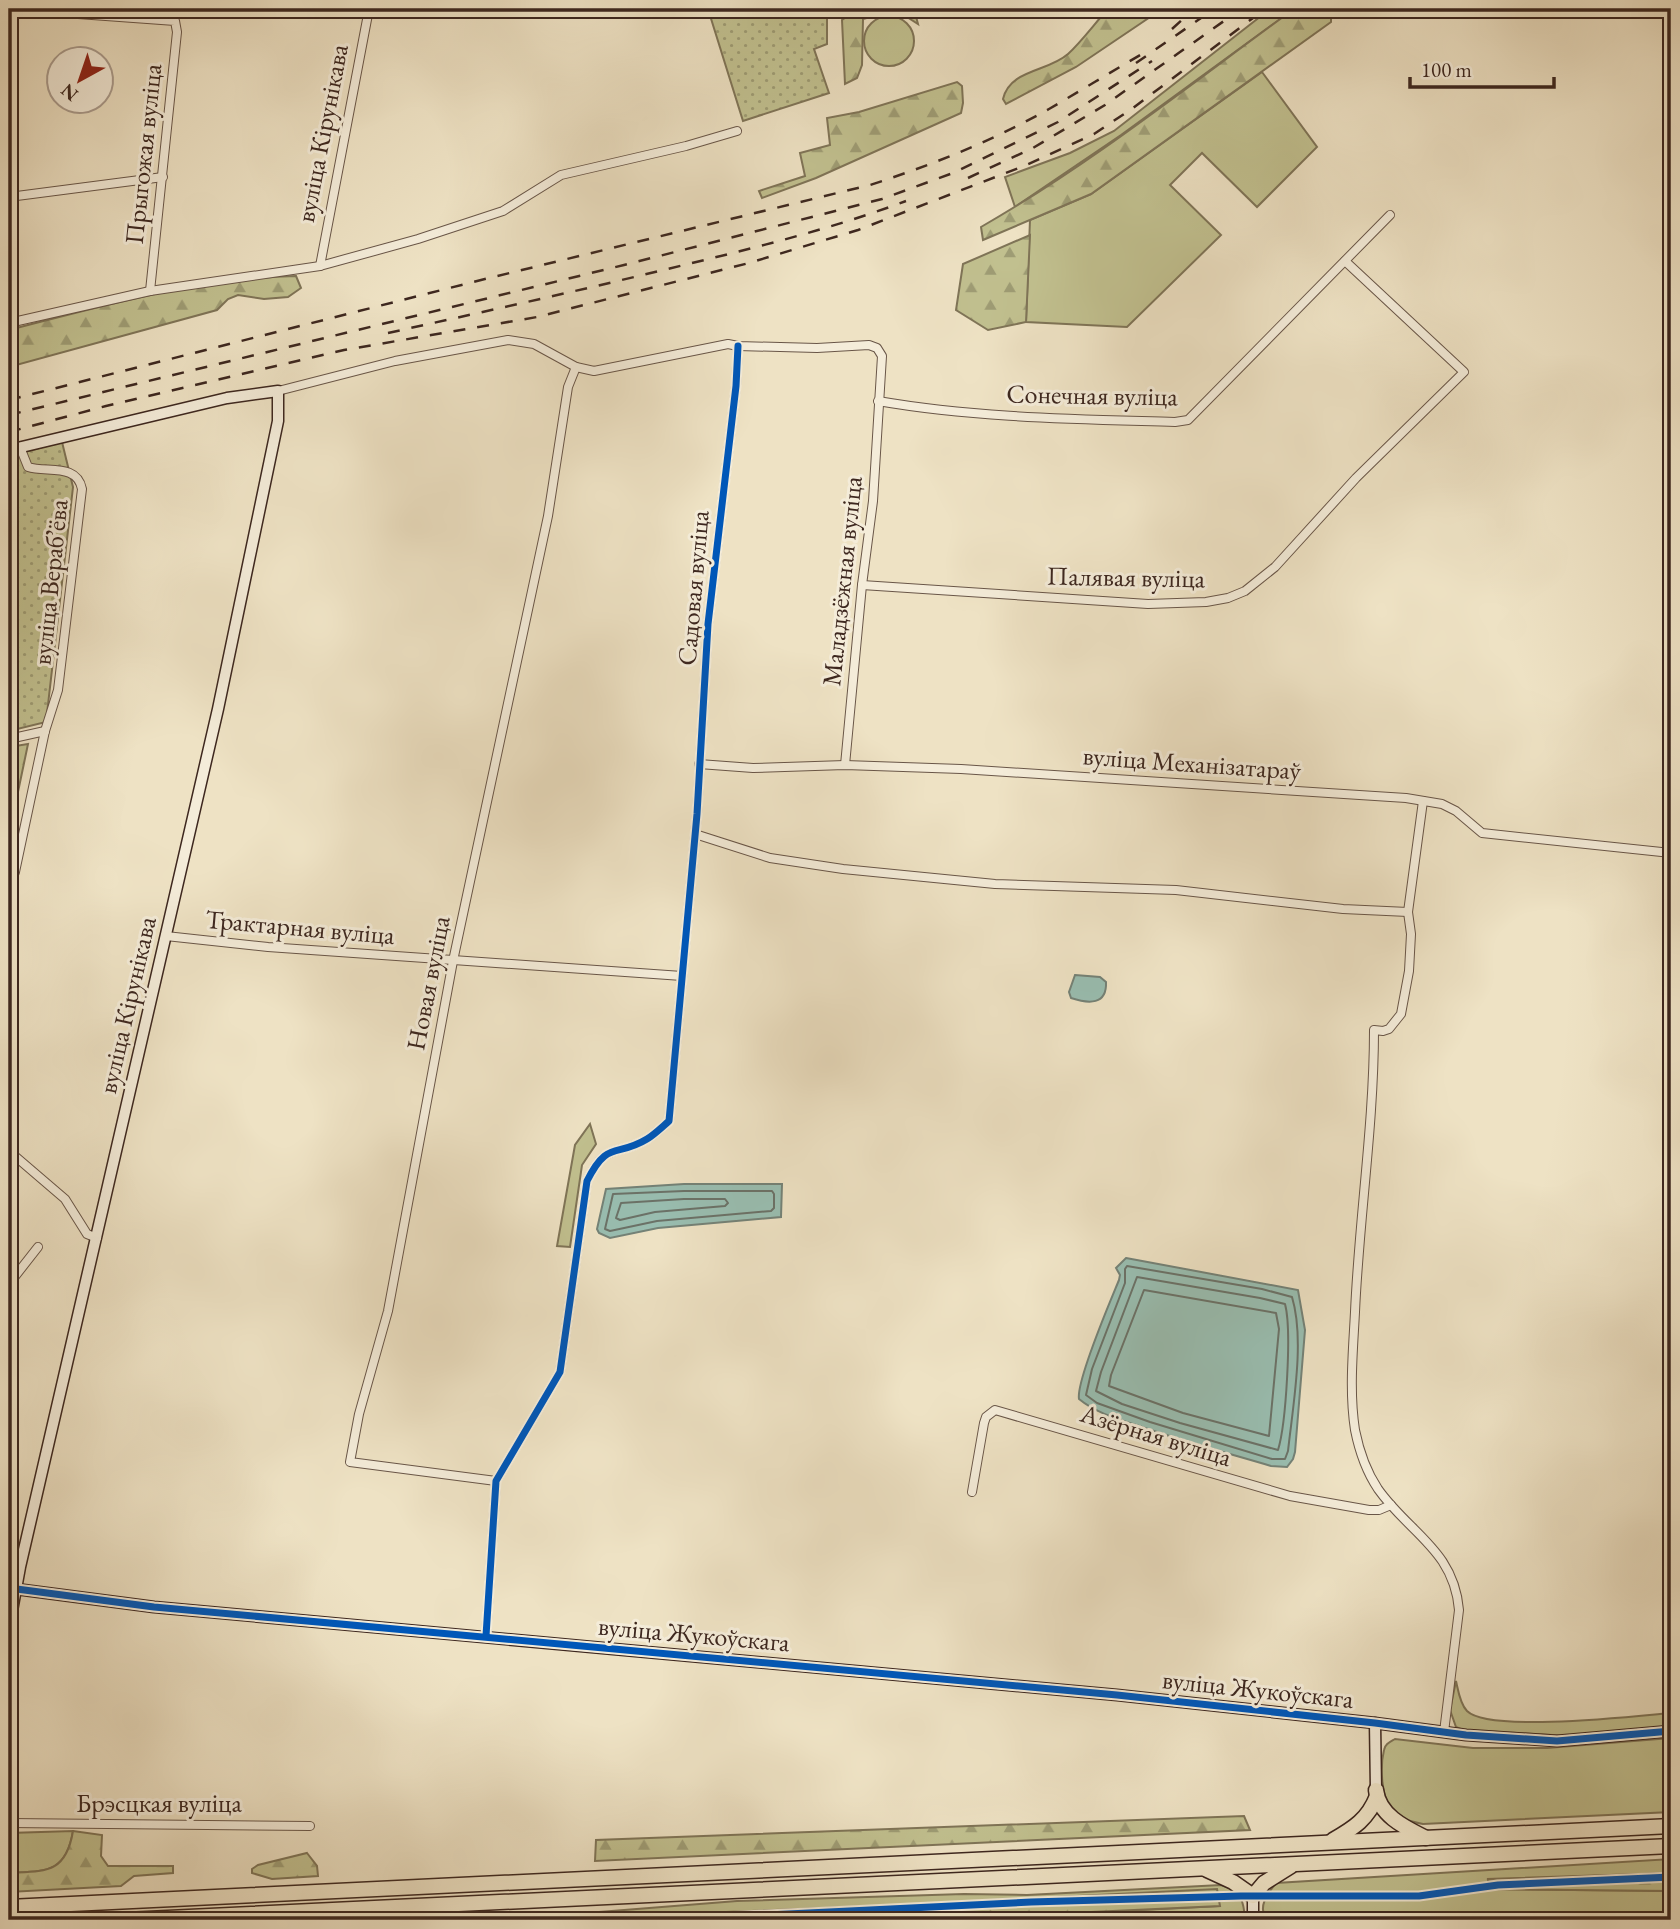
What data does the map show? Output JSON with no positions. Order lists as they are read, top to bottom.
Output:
{
  "streets": {
    "street": [
      "вуліца Кірунікава",
      "Прыгожая вуліца",
      "Сонечная вуліца",
      "Палявая вуліца",
      "Маладзёжная вуліца",
      "вуліца Верабʼёва",
      "Садовая вуліца",
      "вуліца Механізатараў",
      "Трактарная вуліца",
      "Новая вуліца",
      "Азёрная вуліца",
      "вуліца Жукоўскага",
      "Брэсцкая вуліца"
    ]
  },
  "crossings": [
    ["вуліца Кірунікава", "Трактарная вуліца"],
    ["вуліца Кірунікава", "вуліца Жукоўскага"],
    ["Сонечная вуліца", "Палявая вуліца"],
    ["Сонечная вуліца", "Маладзёжная вуліца"],
    ["Палявая вуліца", "Маладзёжная вуліца"],
    ["Маладзёжная вуліца", "Садовая вуліца"],
    ["Маладзёжная вуліца", "вуліца Механізатараў"],
    ["Садовая вуліца", "вуліца Механізатараў"],
    ["Садовая вуліца", "Трактарная вуліца"],
    ["Садовая вуліца", "Новая вуліца"],
    ["Трактарная вуліца", "Новая вуліца"]
  ],
  "scale_bar": "100 m",
  "north": "bottom left"
}
